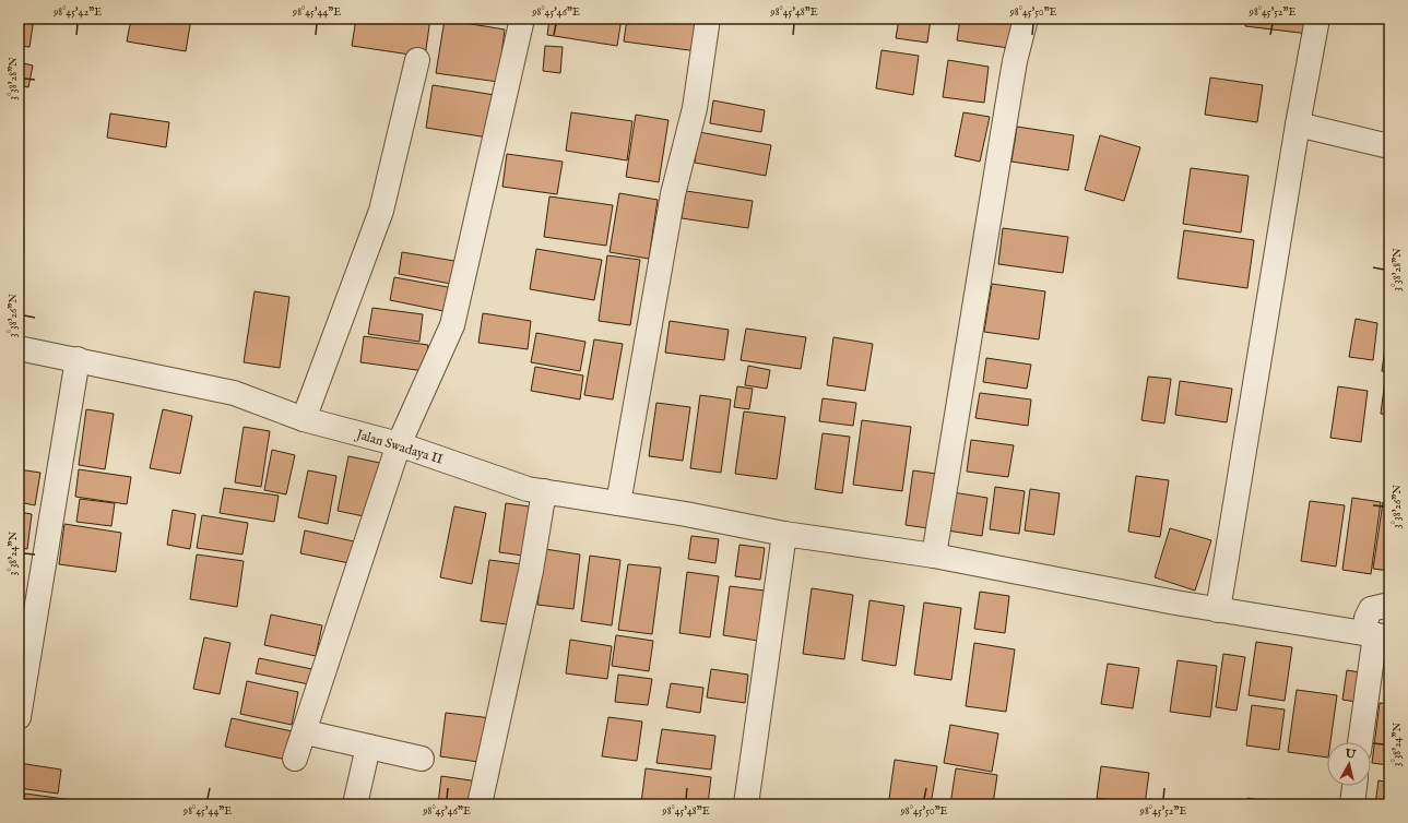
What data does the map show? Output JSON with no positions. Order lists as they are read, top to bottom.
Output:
{
  "streets": {
    "street": ["Jalan Swadaya II"]
  },
  "north": "top",
  "coordinates": [
    "98°45'42\"E",
    "98°45'44\"E",
    "98°45'46\"E",
    "98°45'48\"E",
    "98°45'50\"E",
    "98°45'52\"E",
    "3°38'28\"N",
    "3°38'26\"N",
    "3°38'24\"N"
  ]
}
